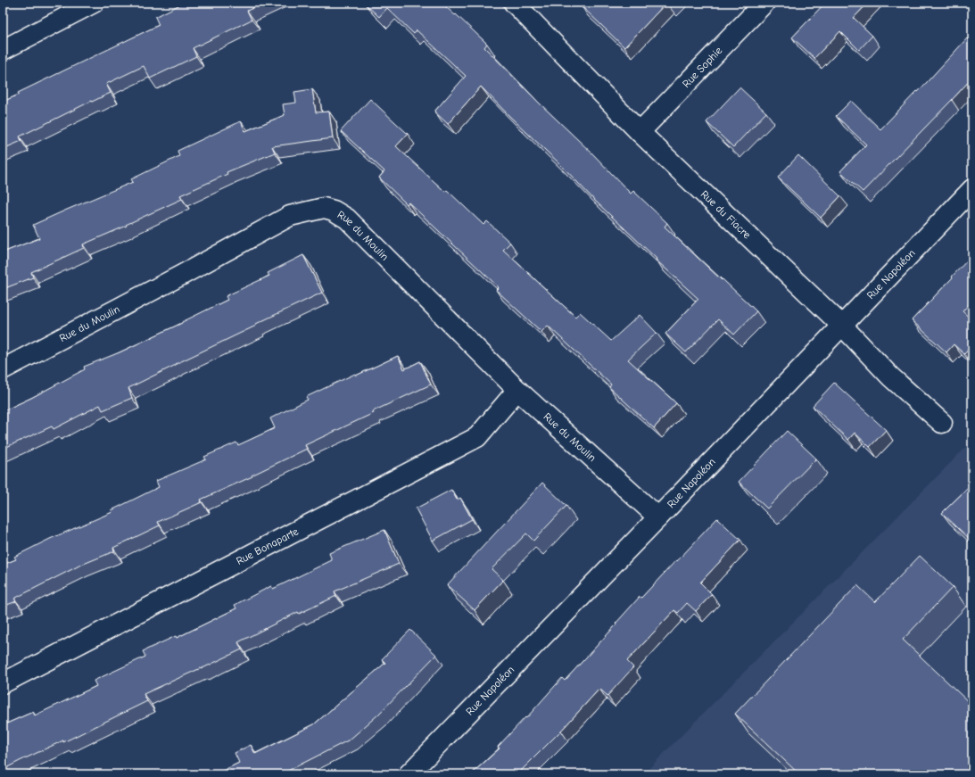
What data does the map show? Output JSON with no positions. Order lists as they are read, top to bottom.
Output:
{
  "streets": {
    "street": [
      "Rue Sophie",
      "Rue du Fiacre",
      "Rue du Moulin",
      "Rue Napoléon",
      "Rue Bonaparte"
    ]
  },
  "crossings": [
    ["Rue Sophie", "Rue du Fiacre"],
    ["Rue du Fiacre", "Rue Napoléon"],
    ["Rue du Moulin", "Rue Napoléon"],
    ["Rue du Moulin", "Rue Bonaparte"]
  ]
}
